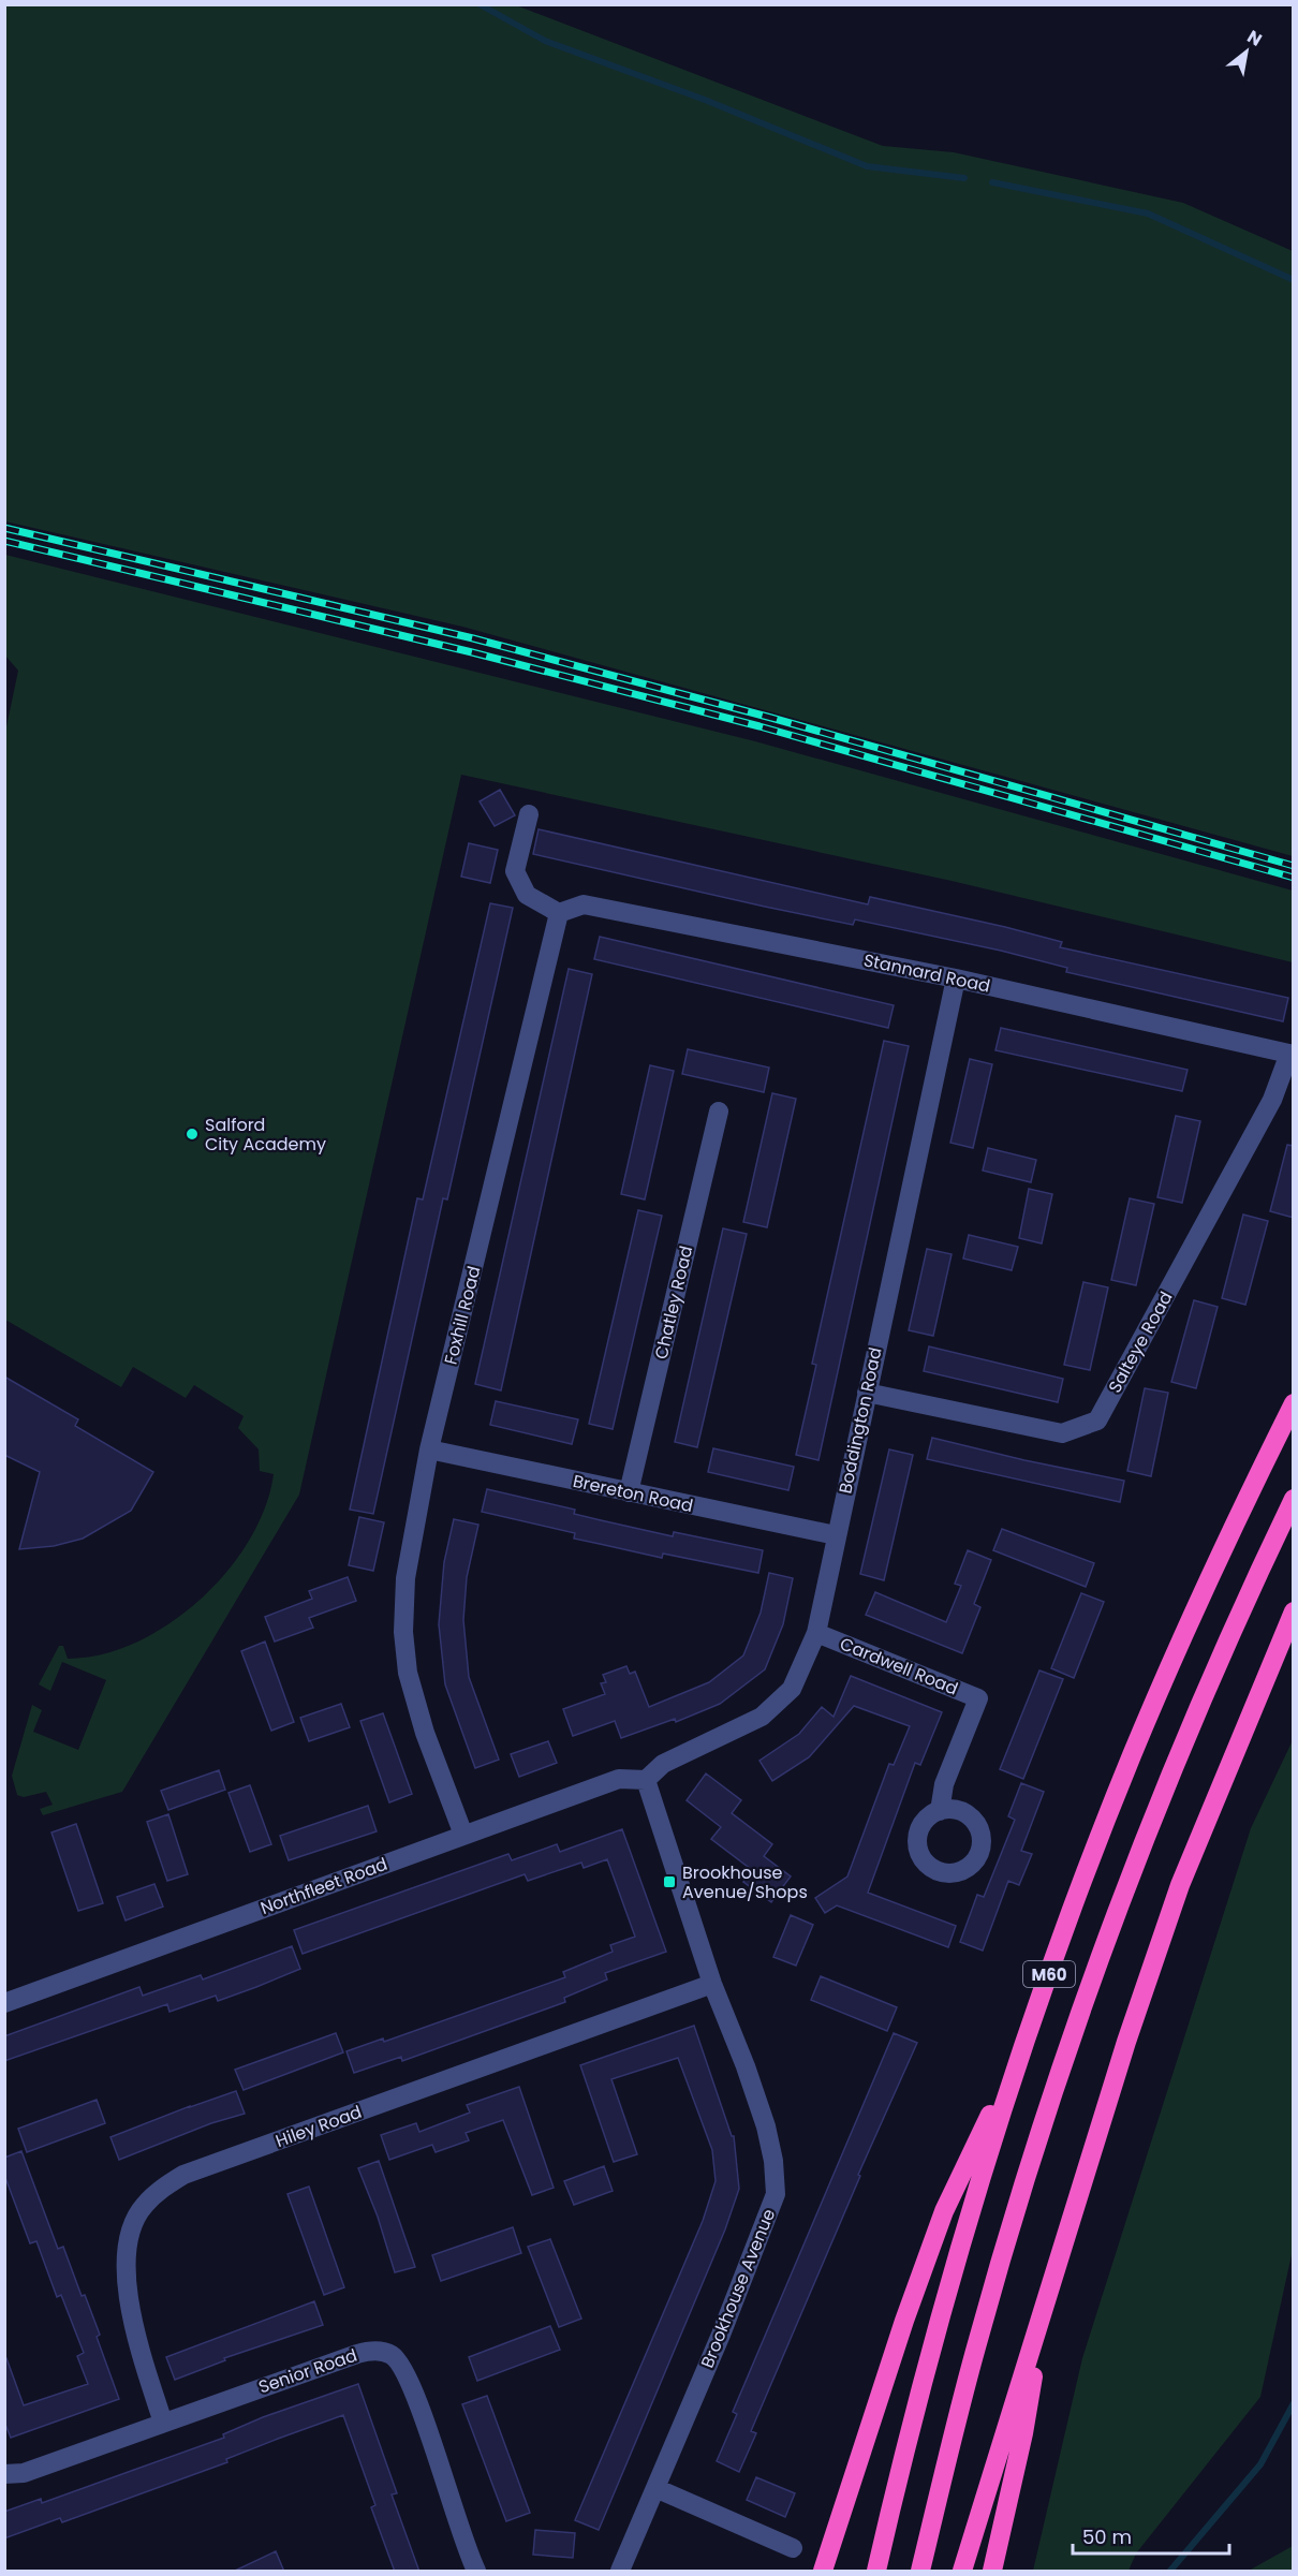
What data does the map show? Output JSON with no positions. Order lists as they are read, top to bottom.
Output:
{
  "streets": {
    "highway": ["M60"],
    "street": [
      "Stannard Road",
      "Chatley Road",
      "Foxhill Road",
      "Salteye Road",
      "Boddington Road",
      "Brereton Road",
      "Cardwell Road",
      "Northfleet Road",
      "Hiley Road",
      "Brookhouse Avenue",
      "Senior Road"
    ]
  },
  "crossings": [
    ["Stannard Road", "Foxhill Road"],
    ["Stannard Road", "Salteye Road"],
    ["Stannard Road", "Boddington Road"],
    ["Chatley Road", "Brereton Road"],
    ["Foxhill Road", "Brereton Road"],
    ["Foxhill Road", "Northfleet Road"],
    ["Salteye Road", "Boddington Road"],
    ["Boddington Road", "Brereton Road"],
    ["Boddington Road", "Cardwell Road"],
    ["Boddington Road", "Northfleet Road"],
    ["Boddington Road", "Brookhouse Avenue"],
    ["Northfleet Road", "Brookhouse Avenue"],
    ["Hiley Road", "Brookhouse Avenue"],
    ["Hiley Road", "Senior Road"]
  ],
  "places": {
    "other": ["Salford City Academy"],
    "transit": ["Brookhouse Avenue/Shops"]
  },
  "scale_bar": "50 m",
  "north": "top right"
}
